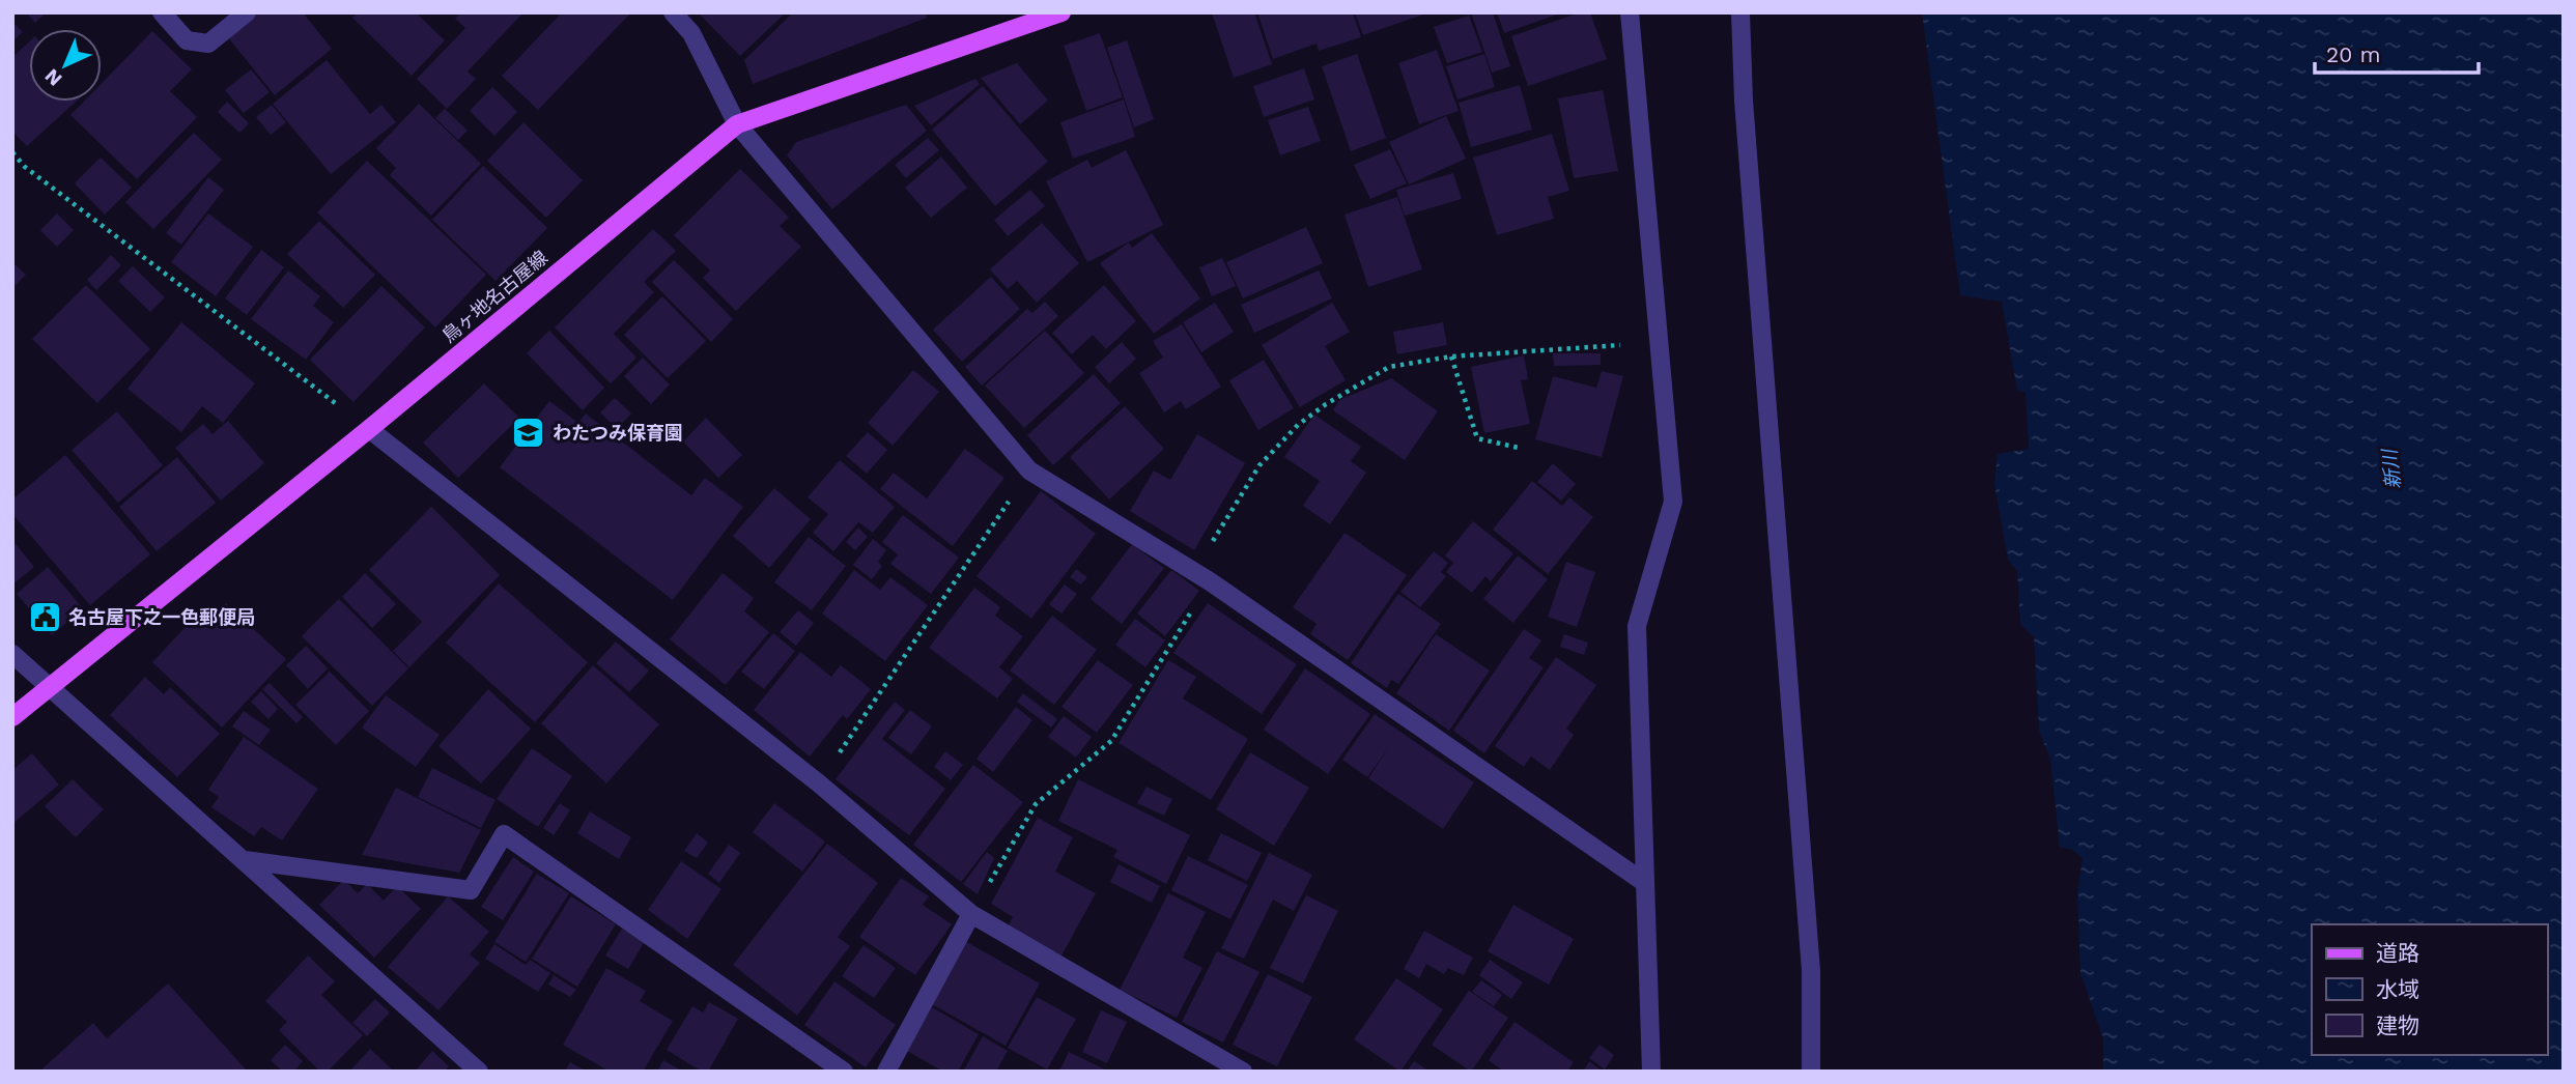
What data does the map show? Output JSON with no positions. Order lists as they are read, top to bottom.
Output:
{
  "streets": {
    "main road": ["鳥ヶ地名古屋線"]
  },
  "water": ["新川"],
  "places": {
    "school or university": ["わたつみ保育園"],
    "public building": ["名古屋下之一色郵便局"]
  },
  "legend": ["道路", "水域", "建物"],
  "scale_bar": "20 m",
  "north": "bottom left"
}
